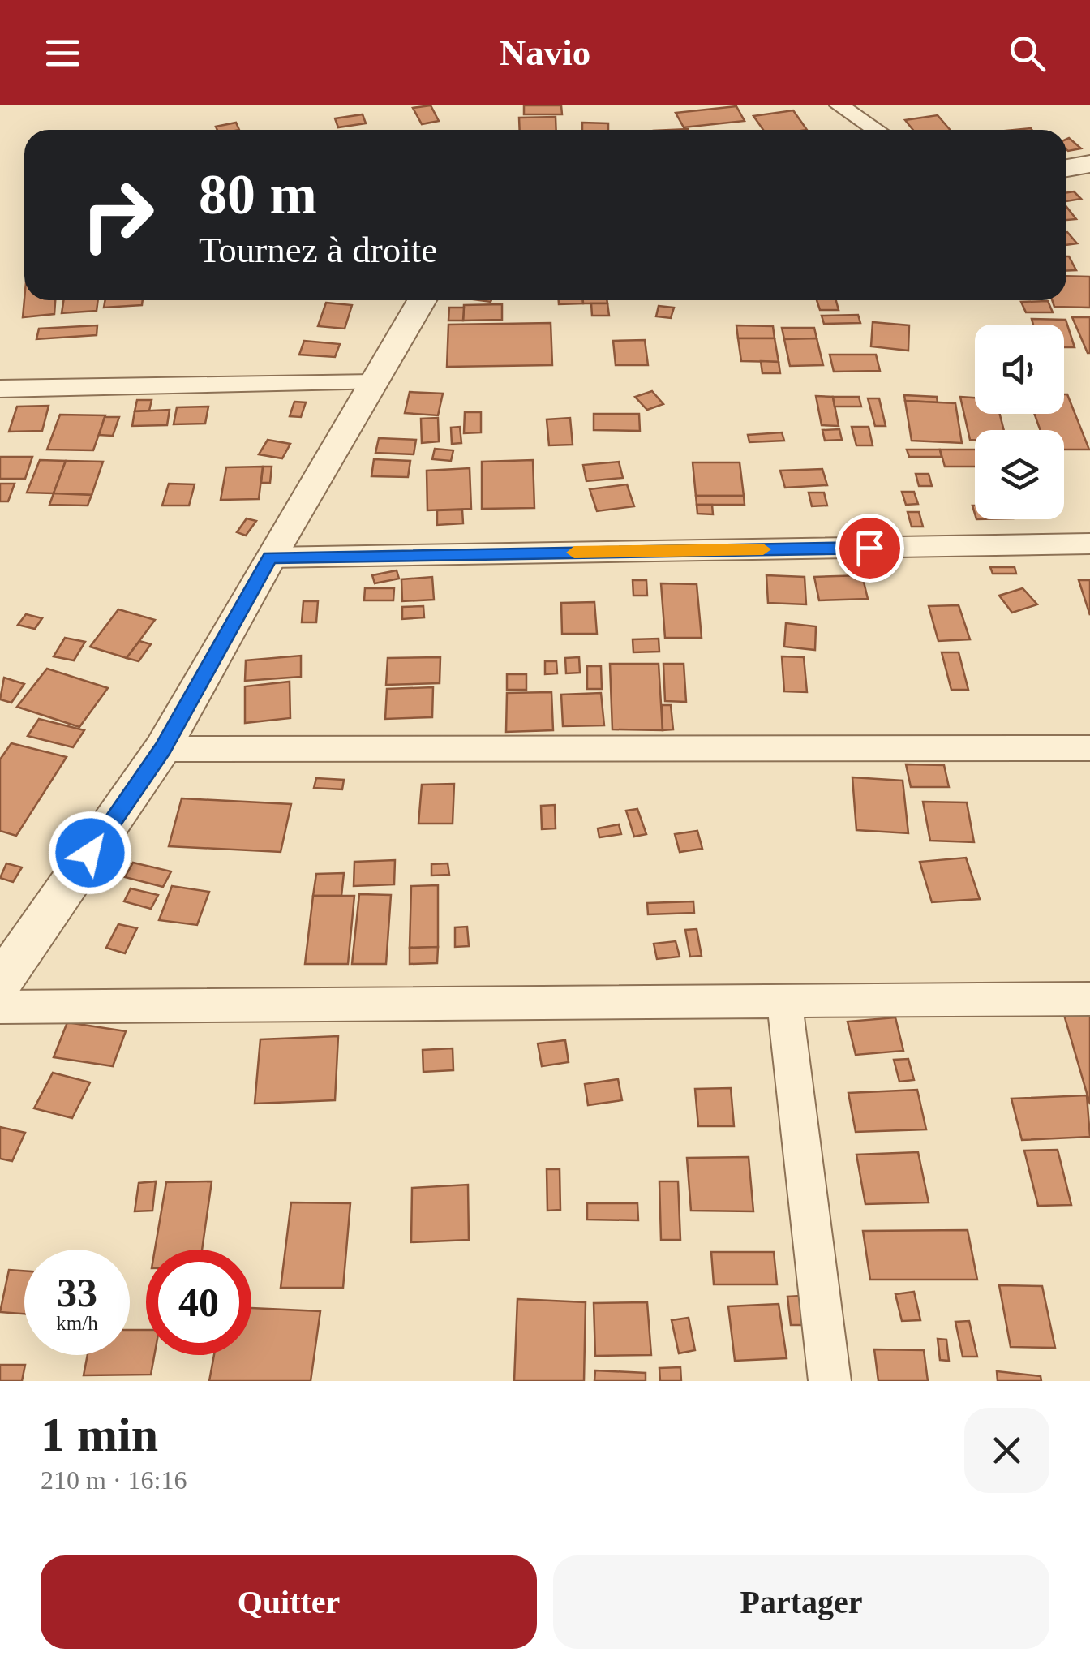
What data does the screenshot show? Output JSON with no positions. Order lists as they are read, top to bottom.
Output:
{
  "page": {
    "header": "Navio",
    "turn": ["80 m", "Tournez à droite"],
    "speed": "33 km/h",
    "limit": "40",
    "heading": ["1 min", "210 m · 16:16"],
    "buttons": ["Quitter", "Partager"]
  }
}
